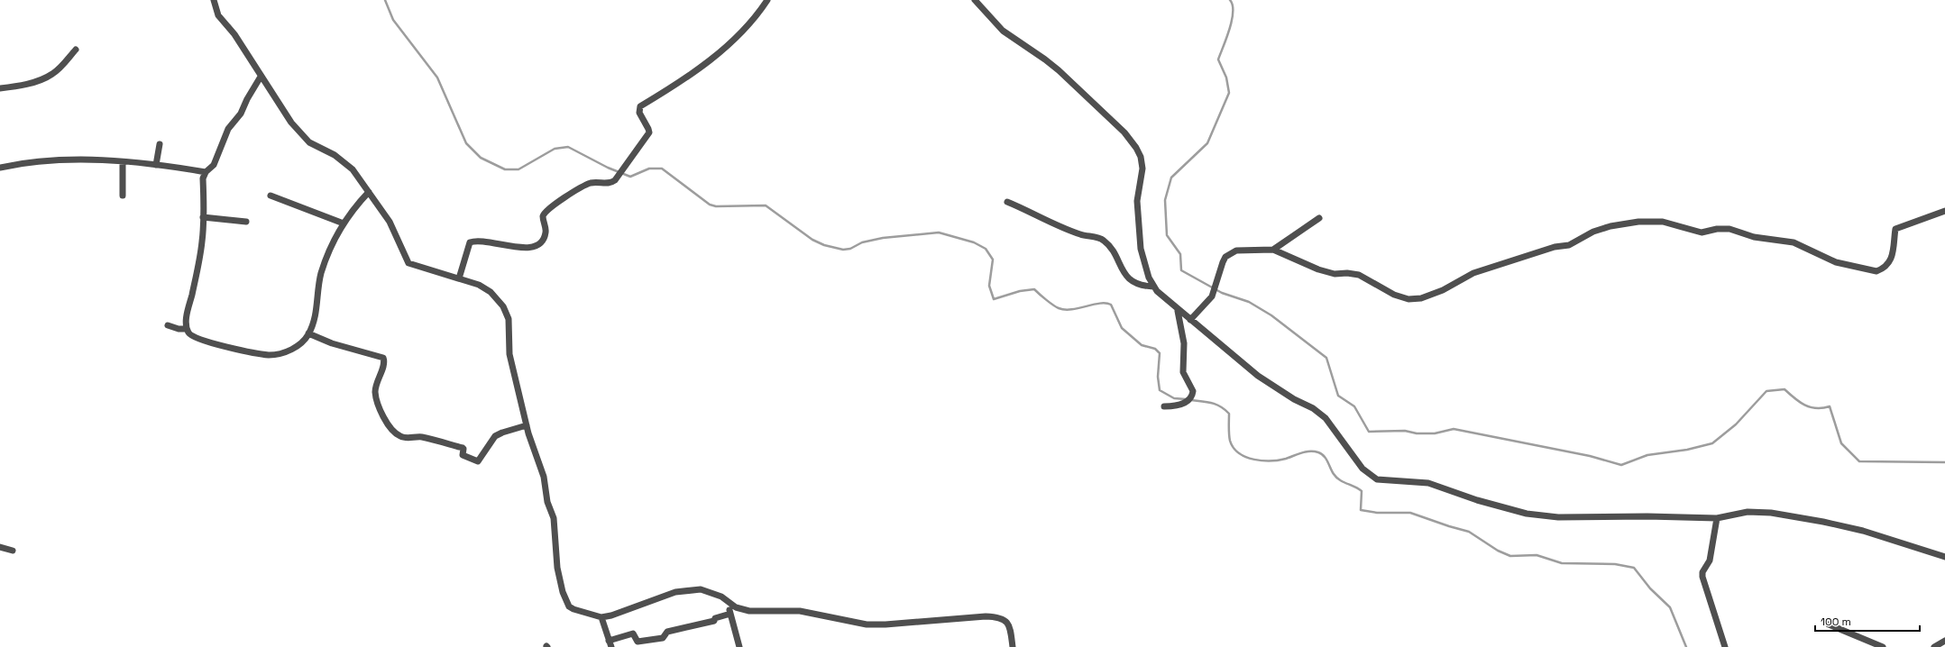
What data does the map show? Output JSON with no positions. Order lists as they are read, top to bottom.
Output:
{
  "scale_bar": "100 m"
}
